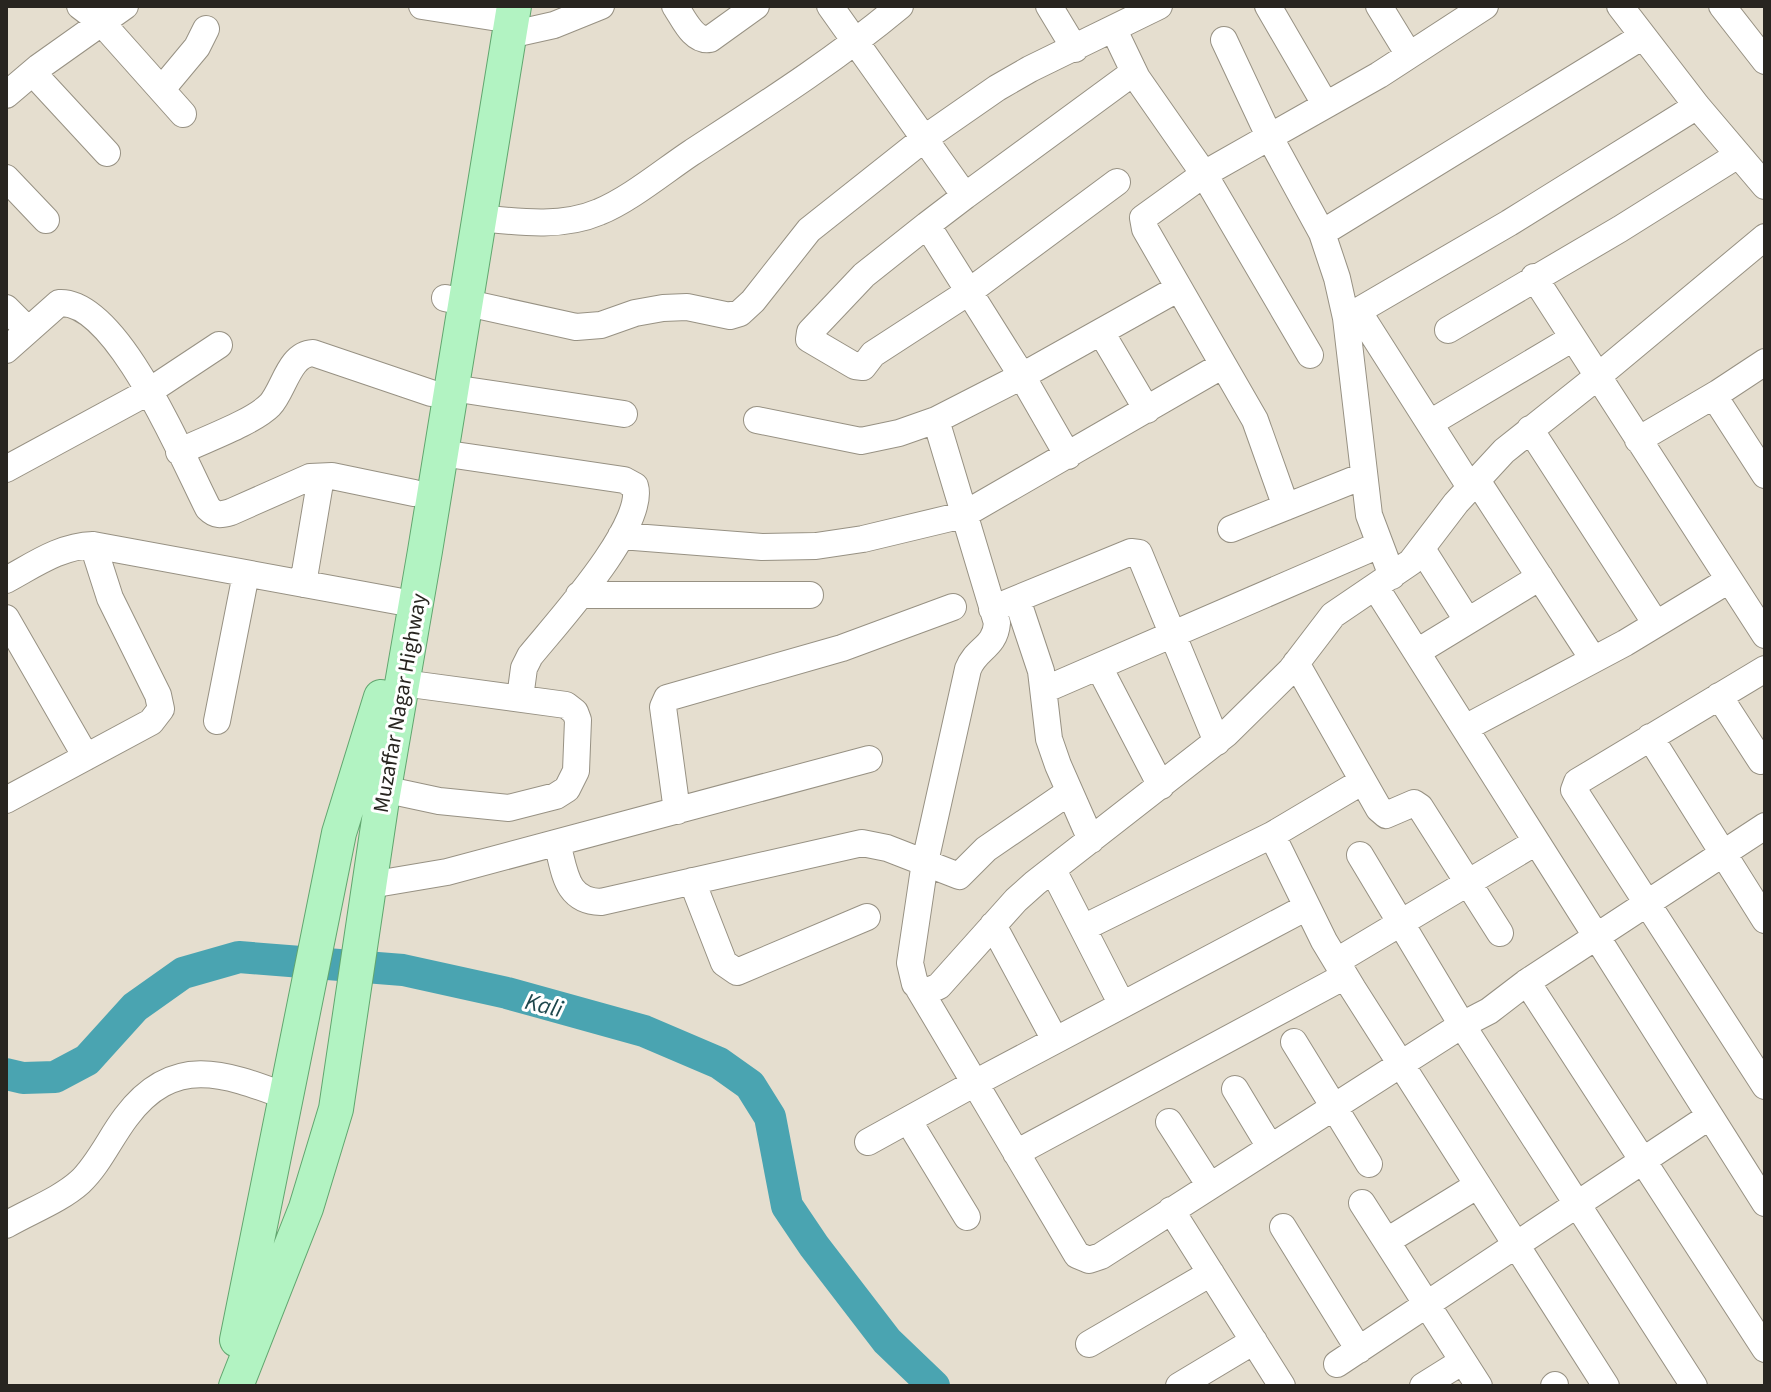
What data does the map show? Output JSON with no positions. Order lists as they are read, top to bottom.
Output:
{
  "streets": {
    "main road": ["Muzaffar Nagar Highway"]
  },
  "water": ["Kali"]
}
